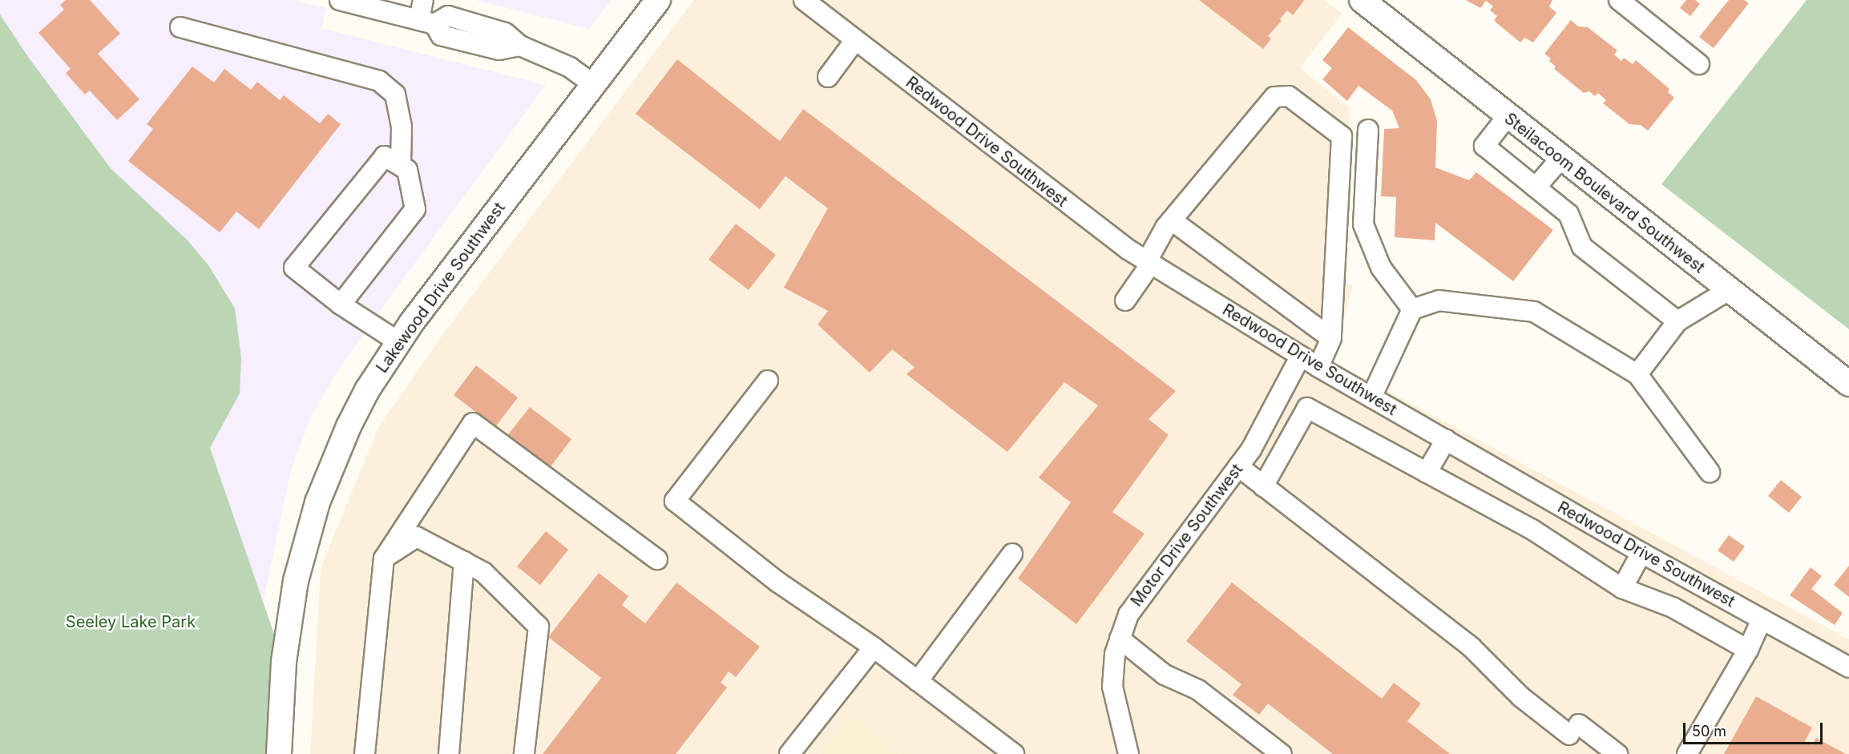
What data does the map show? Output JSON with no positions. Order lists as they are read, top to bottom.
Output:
{
  "streets": {
    "main road": ["Steilacoom Boulevard Southwest", "Lakewood Drive Southwest"],
    "street": ["Redwood Drive Southwest", "Motor Drive Southwest"]
  },
  "crossings": [
    ["Redwood Drive Southwest", "Motor Drive Southwest"]
  ],
  "parks": ["Seeley Lake Park"],
  "scale_bar": "50 m"
}
